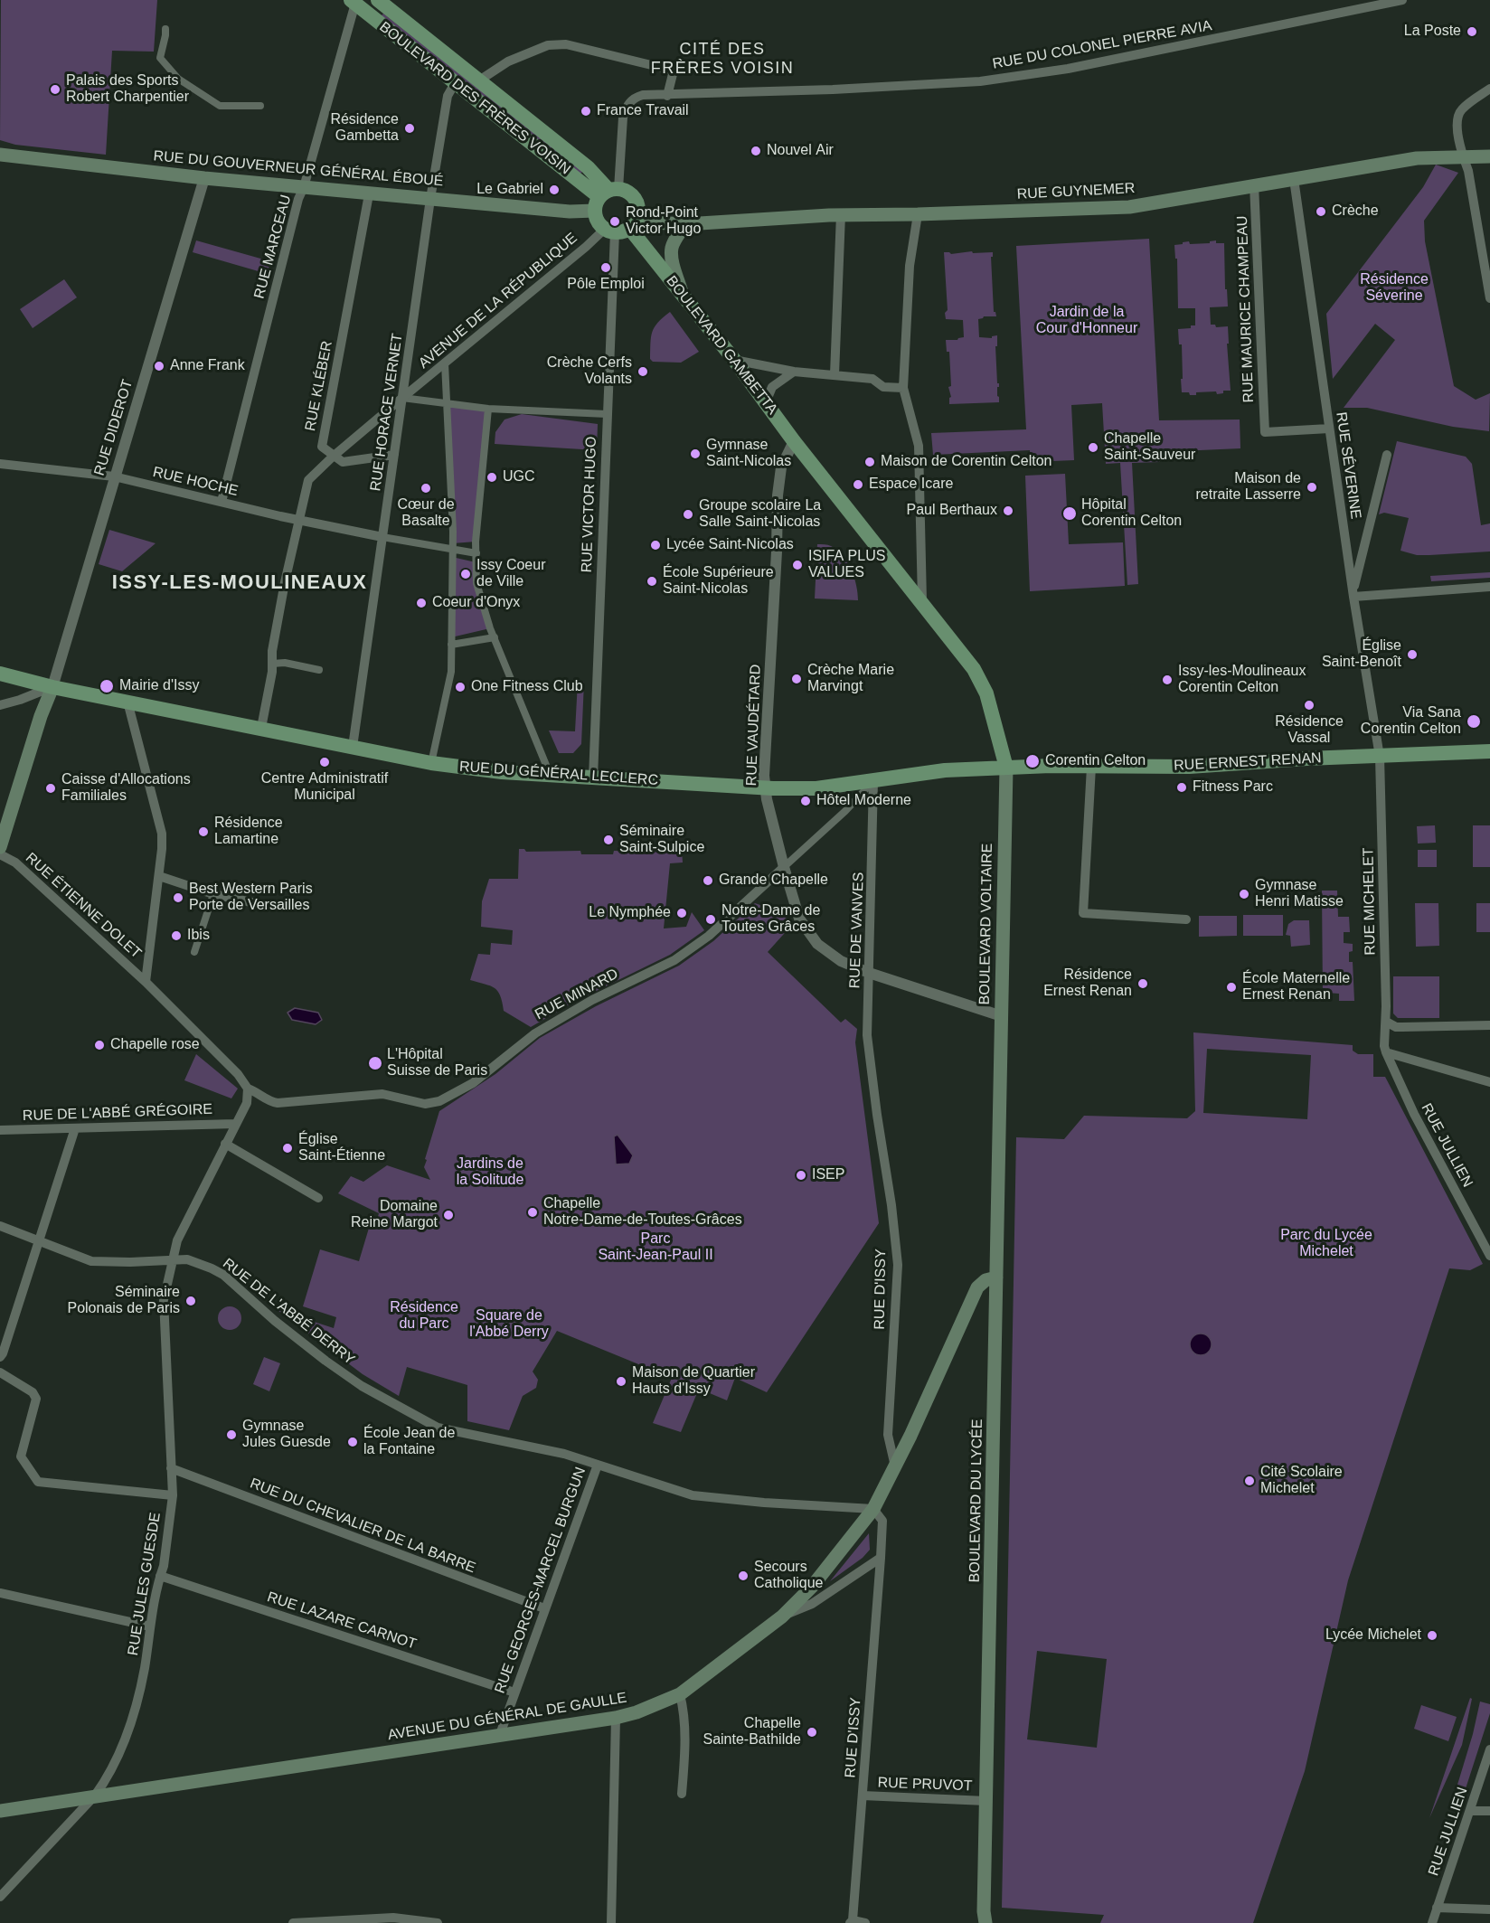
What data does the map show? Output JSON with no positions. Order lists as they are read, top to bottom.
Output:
{
  "streets": {
    "main road": [
      "BOULEVARD DES FRÈRES VOISIN",
      "RUE DU GOUVERNEUR GÉNÉRAL ÉBOUÉ",
      "RUE GUYNEMER",
      "BOULEVARD GAMBETTA",
      "RUE ERNEST RENAN",
      "RUE DU GÉNÉRAL LECLERC",
      "BOULEVARD VOLTAIRE",
      "BOULEVARD DU LYCÉE",
      "AVENUE DU GÉNÉRAL DE GAULLE"
    ],
    "street": [
      "RUE DU COLONEL PIERRE AVIA",
      "RUE MARCEAU",
      "AVENUE DE LA RÉPUBLIQUE",
      "RUE MAURICE CHAMPEAU",
      "RUE KLÉBER",
      "RUE HORACE VERNET",
      "RUE DIDEROT",
      "RUE SÉVERINE",
      "RUE HOCHE",
      "RUE VICTOR HUGO",
      "RUE VAUDÉTARD",
      "RUE MICHELET",
      "RUE ÉTIENNE DOLET",
      "RUE DE VANVES",
      "RUE MINARD",
      "RUE DE L'ABBÉ GRÉGOIRE",
      "RUE JULLIEN",
      "RUE D'ISSY",
      "RUE DE L'ABBÉ DERRY",
      "RUE DU CHEVALIER DE LA BARRE",
      "RUE GEORGES-MARCEL BURGUN",
      "RUE JULES GUESDE",
      "RUE LAZARE CARNOT",
      "RUE PRUVOT"
    ]
  },
  "crossings": [
    ["RUE DU COLONEL PIERRE AVIA", "BOULEVARD DES FRÈRES VOISIN"],
    ["RUE DU COLONEL PIERRE AVIA", "RUE DU GOUVERNEUR GÉNÉRAL ÉBOUÉ"],
    ["RUE DU COLONEL PIERRE AVIA", "RUE GUYNEMER"],
    ["RUE DU COLONEL PIERRE AVIA", "AVENUE DE LA RÉPUBLIQUE"],
    ["RUE DU COLONEL PIERRE AVIA", "BOULEVARD GAMBETTA"],
    ["RUE DU COLONEL PIERRE AVIA", "RUE VICTOR HUGO"],
    ["BOULEVARD DES FRÈRES VOISIN", "RUE DU GOUVERNEUR GÉNÉRAL ÉBOUÉ"],
    ["BOULEVARD DES FRÈRES VOISIN", "RUE GUYNEMER"],
    ["BOULEVARD DES FRÈRES VOISIN", "RUE MARCEAU"],
    ["BOULEVARD DES FRÈRES VOISIN", "AVENUE DE LA RÉPUBLIQUE"],
    ["BOULEVARD DES FRÈRES VOISIN", "BOULEVARD GAMBETTA"],
    ["BOULEVARD DES FRÈRES VOISIN", "RUE HORACE VERNET"],
    ["BOULEVARD DES FRÈRES VOISIN", "RUE VICTOR HUGO"],
    ["RUE DU GOUVERNEUR GÉNÉRAL ÉBOUÉ", "RUE GUYNEMER"],
    ["RUE DU GOUVERNEUR GÉNÉRAL ÉBOUÉ", "RUE MARCEAU"],
    ["RUE DU GOUVERNEUR GÉNÉRAL ÉBOUÉ", "AVENUE DE LA RÉPUBLIQUE"],
    ["RUE DU GOUVERNEUR GÉNÉRAL ÉBOUÉ", "BOULEVARD GAMBETTA"],
    ["RUE DU GOUVERNEUR GÉNÉRAL ÉBOUÉ", "RUE KLÉBER"],
    ["RUE DU GOUVERNEUR GÉNÉRAL ÉBOUÉ", "RUE HORACE VERNET"],
    ["RUE DU GOUVERNEUR GÉNÉRAL ÉBOUÉ", "RUE DIDEROT"],
    ["RUE DU GOUVERNEUR GÉNÉRAL ÉBOUÉ", "RUE VICTOR HUGO"],
    ["RUE GUYNEMER", "AVENUE DE LA RÉPUBLIQUE"],
    ["RUE GUYNEMER", "RUE MAURICE CHAMPEAU"],
    ["RUE GUYNEMER", "BOULEVARD GAMBETTA"],
    ["RUE GUYNEMER", "RUE SÉVERINE"],
    ["RUE GUYNEMER", "RUE VICTOR HUGO"],
    ["RUE MARCEAU", "RUE HOCHE"],
    ["AVENUE DE LA RÉPUBLIQUE", "BOULEVARD GAMBETTA"],
    ["AVENUE DE LA RÉPUBLIQUE", "RUE KLÉBER"],
    ["AVENUE DE LA RÉPUBLIQUE", "RUE HORACE VERNET"],
    ["AVENUE DE LA RÉPUBLIQUE", "RUE VICTOR HUGO"],
    ["RUE MAURICE CHAMPEAU", "RUE SÉVERINE"],
    ["BOULEVARD GAMBETTA", "RUE VICTOR HUGO"],
    ["BOULEVARD GAMBETTA", "RUE VAUDÉTARD"],
    ["BOULEVARD GAMBETTA", "RUE ERNEST RENAN"],
    ["BOULEVARD GAMBETTA", "RUE DU GÉNÉRAL LECLERC"],
    ["BOULEVARD GAMBETTA", "BOULEVARD VOLTAIRE"],
    ["RUE HORACE VERNET", "RUE HOCHE"],
    ["RUE HORACE VERNET", "RUE DU GÉNÉRAL LECLERC"],
    ["RUE DIDEROT", "RUE HOCHE"],
    ["RUE DIDEROT", "RUE DU GÉNÉRAL LECLERC"],
    ["RUE SÉVERINE", "RUE ERNEST RENAN"],
    ["RUE SÉVERINE", "RUE MICHELET"],
    ["RUE VICTOR HUGO", "RUE DU GÉNÉRAL LECLERC"],
    ["RUE VAUDÉTARD", "RUE DU GÉNÉRAL LECLERC"],
    ["RUE VAUDÉTARD", "BOULEVARD VOLTAIRE"],
    ["RUE VAUDÉTARD", "RUE DE VANVES"],
    ["RUE VAUDÉTARD", "RUE MINARD"],
    ["RUE ERNEST RENAN", "RUE DU GÉNÉRAL LECLERC"],
    ["RUE ERNEST RENAN", "RUE MICHELET"],
    ["RUE ERNEST RENAN", "BOULEVARD VOLTAIRE"],
    ["RUE DU GÉNÉRAL LECLERC", "BOULEVARD VOLTAIRE"],
    ["RUE DU GÉNÉRAL LECLERC", "RUE DE VANVES"],
    ["RUE DU GÉNÉRAL LECLERC", "RUE MINARD"],
    ["RUE MICHELET", "RUE JULLIEN"],
    ["RUE ÉTIENNE DOLET", "RUE MINARD"],
    ["RUE ÉTIENNE DOLET", "RUE JULES GUESDE"],
    ["BOULEVARD VOLTAIRE", "BOULEVARD DU LYCÉE"],
    ["RUE DE VANVES", "RUE MINARD"],
    ["RUE DE VANVES", "RUE D'ISSY"],
    ["RUE MINARD", "RUE JULES GUESDE"],
    ["RUE DE L'ABBÉ GRÉGOIRE", "RUE JULES GUESDE"],
    ["RUE D'ISSY", "RUE DE L'ABBÉ DERRY"],
    ["RUE D'ISSY", "AVENUE DU GÉNÉRAL DE GAULLE"],
    ["RUE D'ISSY", "RUE PRUVOT"],
    ["RUE DE L'ABBÉ DERRY", "RUE GEORGES-MARCEL BURGUN"],
    ["RUE DE L'ABBÉ DERRY", "RUE JULES GUESDE"],
    ["RUE DE L'ABBÉ DERRY", "AVENUE DU GÉNÉRAL DE GAULLE"],
    ["BOULEVARD DU LYCÉE", "AVENUE DU GÉNÉRAL DE GAULLE"],
    ["BOULEVARD DU LYCÉE", "RUE PRUVOT"],
    ["RUE DU CHEVALIER DE LA BARRE", "RUE GEORGES-MARCEL BURGUN"],
    ["RUE DU CHEVALIER DE LA BARRE", "RUE JULES GUESDE"],
    ["RUE GEORGES-MARCEL BURGUN", "RUE LAZARE CARNOT"],
    ["RUE GEORGES-MARCEL BURGUN", "AVENUE DU GÉNÉRAL DE GAULLE"],
    ["RUE JULES GUESDE", "RUE LAZARE CARNOT"],
    ["RUE JULES GUESDE", "AVENUE DU GÉNÉRAL DE GAULLE"]
  ],
  "districts": ["CITÉ DES FRÈRES VOISIN", "ISSY-LES-MOULINEAUX"],
  "parks": [
    "Résidence Séverine",
    "Jardin de la Cour d'Honneur",
    "Jardins de la Solitude",
    "Parc du Lycée Michelet",
    "Parc Saint-Jean-Paul II",
    "Résidence du Parc",
    "Square de l'Abbé Derry"
  ],
  "places": [
    "La Poste",
    "Palais des Sports Robert Charpentier",
    "France Travail",
    "Résidence Gambetta",
    "Nouvel Air",
    "Le Gabriel",
    "Crèche",
    "Rond-Point Victor Hugo",
    "Pôle Emploi",
    "Anne Frank",
    "Crèche Cerfs Volants",
    "Chapelle Saint-Sauveur",
    "Gymnase Saint-Nicolas",
    "Maison de Corentin Celton",
    "UGC",
    "Espace Icare",
    "Maison de retraite Lasserre",
    "Cœur de Basalte",
    "Paul Berthaux",
    "Hôpital Corentin Celton",
    "Groupe scolaire La Salle Saint-Nicolas",
    "Lycée Saint-Nicolas",
    "ISIFA PLUS VALUES",
    "Issy Coeur de Ville",
    "École Supérieure Saint-Nicolas",
    "Coeur d'Onyx",
    "Église Saint-Benoît",
    "Crèche Marie Marvingt",
    "Issy-les-Moulineaux Corentin Celton",
    "Mairie d'Issy",
    "One Fitness Club",
    "Résidence Vassal",
    "Via Sana Corentin Celton",
    "Corentin Celton",
    "Centre Administratif Municipal",
    "Fitness Parc",
    "Caisse d'Allocations Familiales",
    "Hôtel Moderne",
    "Résidence Lamartine",
    "Séminaire Saint-Sulpice",
    "Grande Chapelle",
    "Gymnase Henri Matisse",
    "Best Western Paris Porte de Versailles",
    "Le Nymphée",
    "Notre-Dame de Toutes Grâces",
    "Ibis",
    "Résidence Ernest Renan",
    "École Maternelle Ernest Renan",
    "Chapelle rose",
    "L'Hôpital Suisse de Paris",
    "Église Saint-Étienne",
    "ISEP",
    "Chapelle Notre-Dame-de-Toutes-Grâces",
    "Domaine Reine Margot",
    "Séminaire Polonais de Paris",
    "Maison de Quartier Hauts d'Issy",
    "Gymnase Jules Guesde",
    "École Jean de la Fontaine",
    "Cité Scolaire Michelet",
    "Secours Catholique",
    "Lycée Michelet",
    "Chapelle Sainte-Bathilde"
  ]
}
